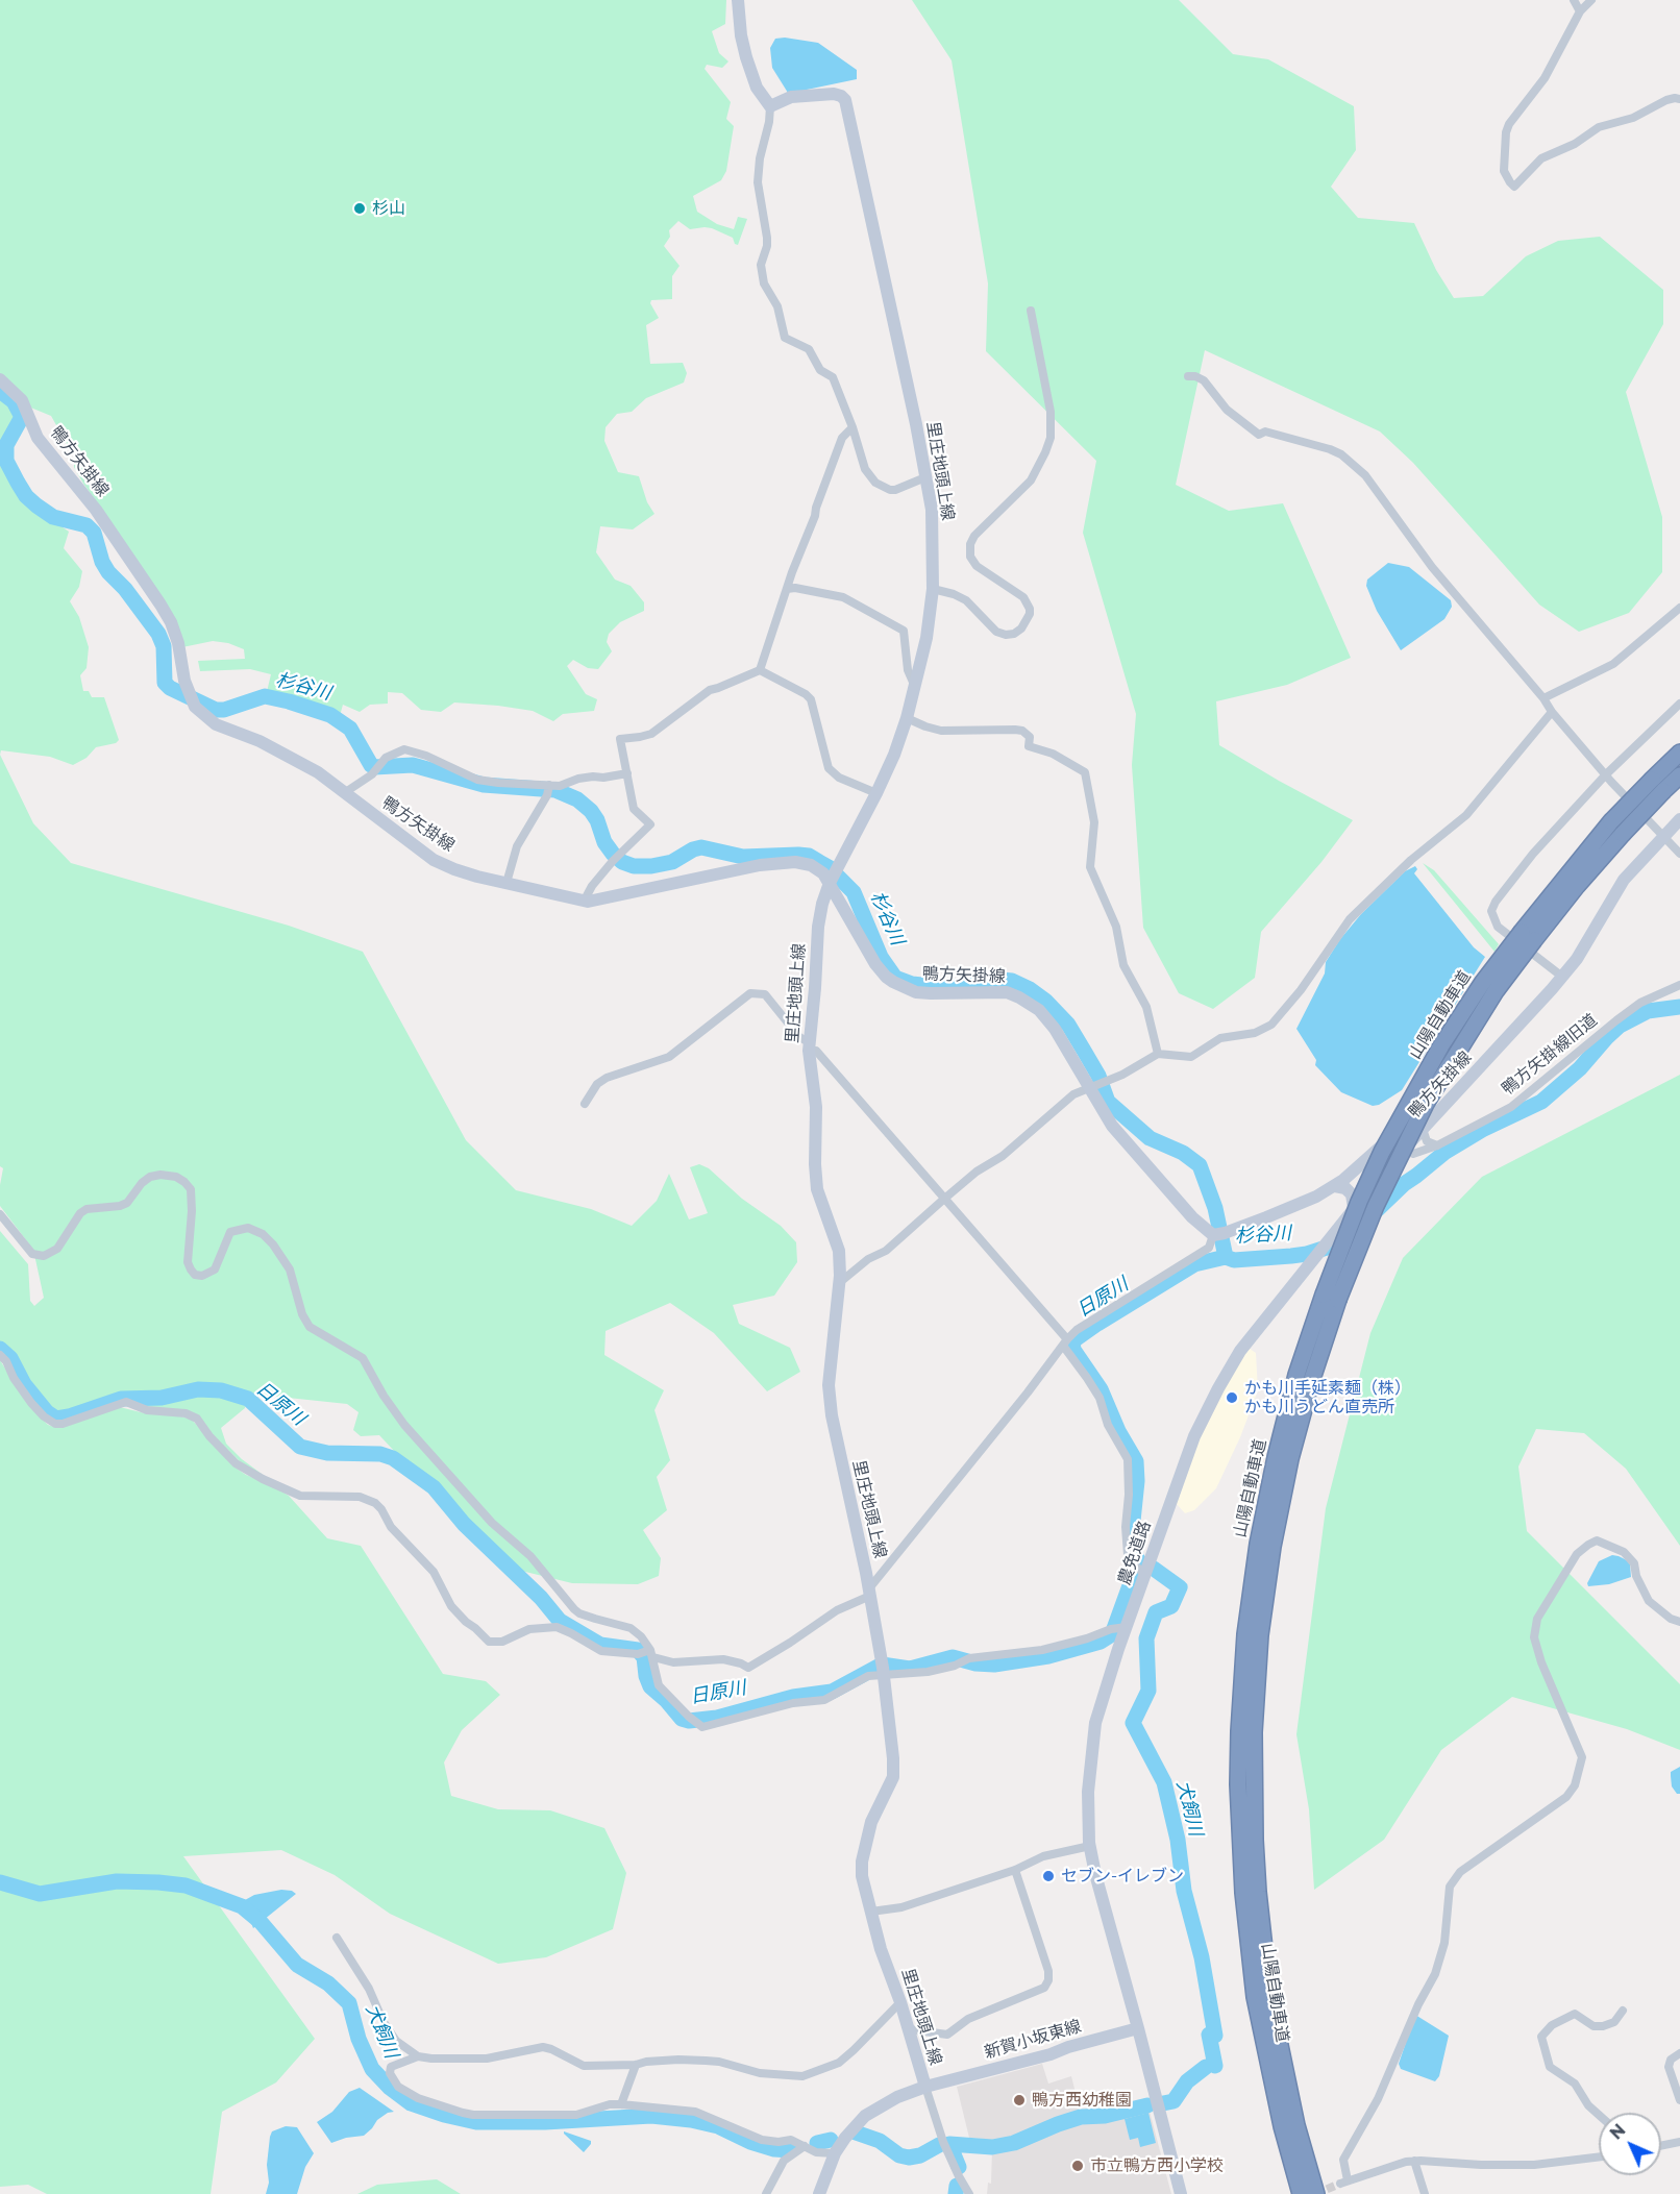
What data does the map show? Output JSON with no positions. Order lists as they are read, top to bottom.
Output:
{
  "streets": {
    "highway": ["山陽自動車道"],
    "main road": [
      "鴨方矢掛線",
      "里庄地頭上線",
      "農免道路",
      "新賀小坂東線"
    ],
    "street": ["鴨方矢掛線旧道"]
  },
  "crossings": [
    ["鴨方矢掛線", "里庄地頭上線"],
    ["鴨方矢掛線", "鴨方矢掛線旧道"],
    ["鴨方矢掛線", "農免道路"],
    ["里庄地頭上線", "新賀小坂東線"],
    ["鴨方矢掛線旧道", "農免道路"],
    ["農免道路", "新賀小坂東線"]
  ],
  "water": ["杉谷川", "日原川", "犬飼川"],
  "places": [
    "杉山",
    "かも川手延素麺（株） かも川うどん直売所",
    "セブン-イレブン",
    "鴨方西幼稚園",
    "市立鴨方西小学校"
  ],
  "north": "top left"
}
